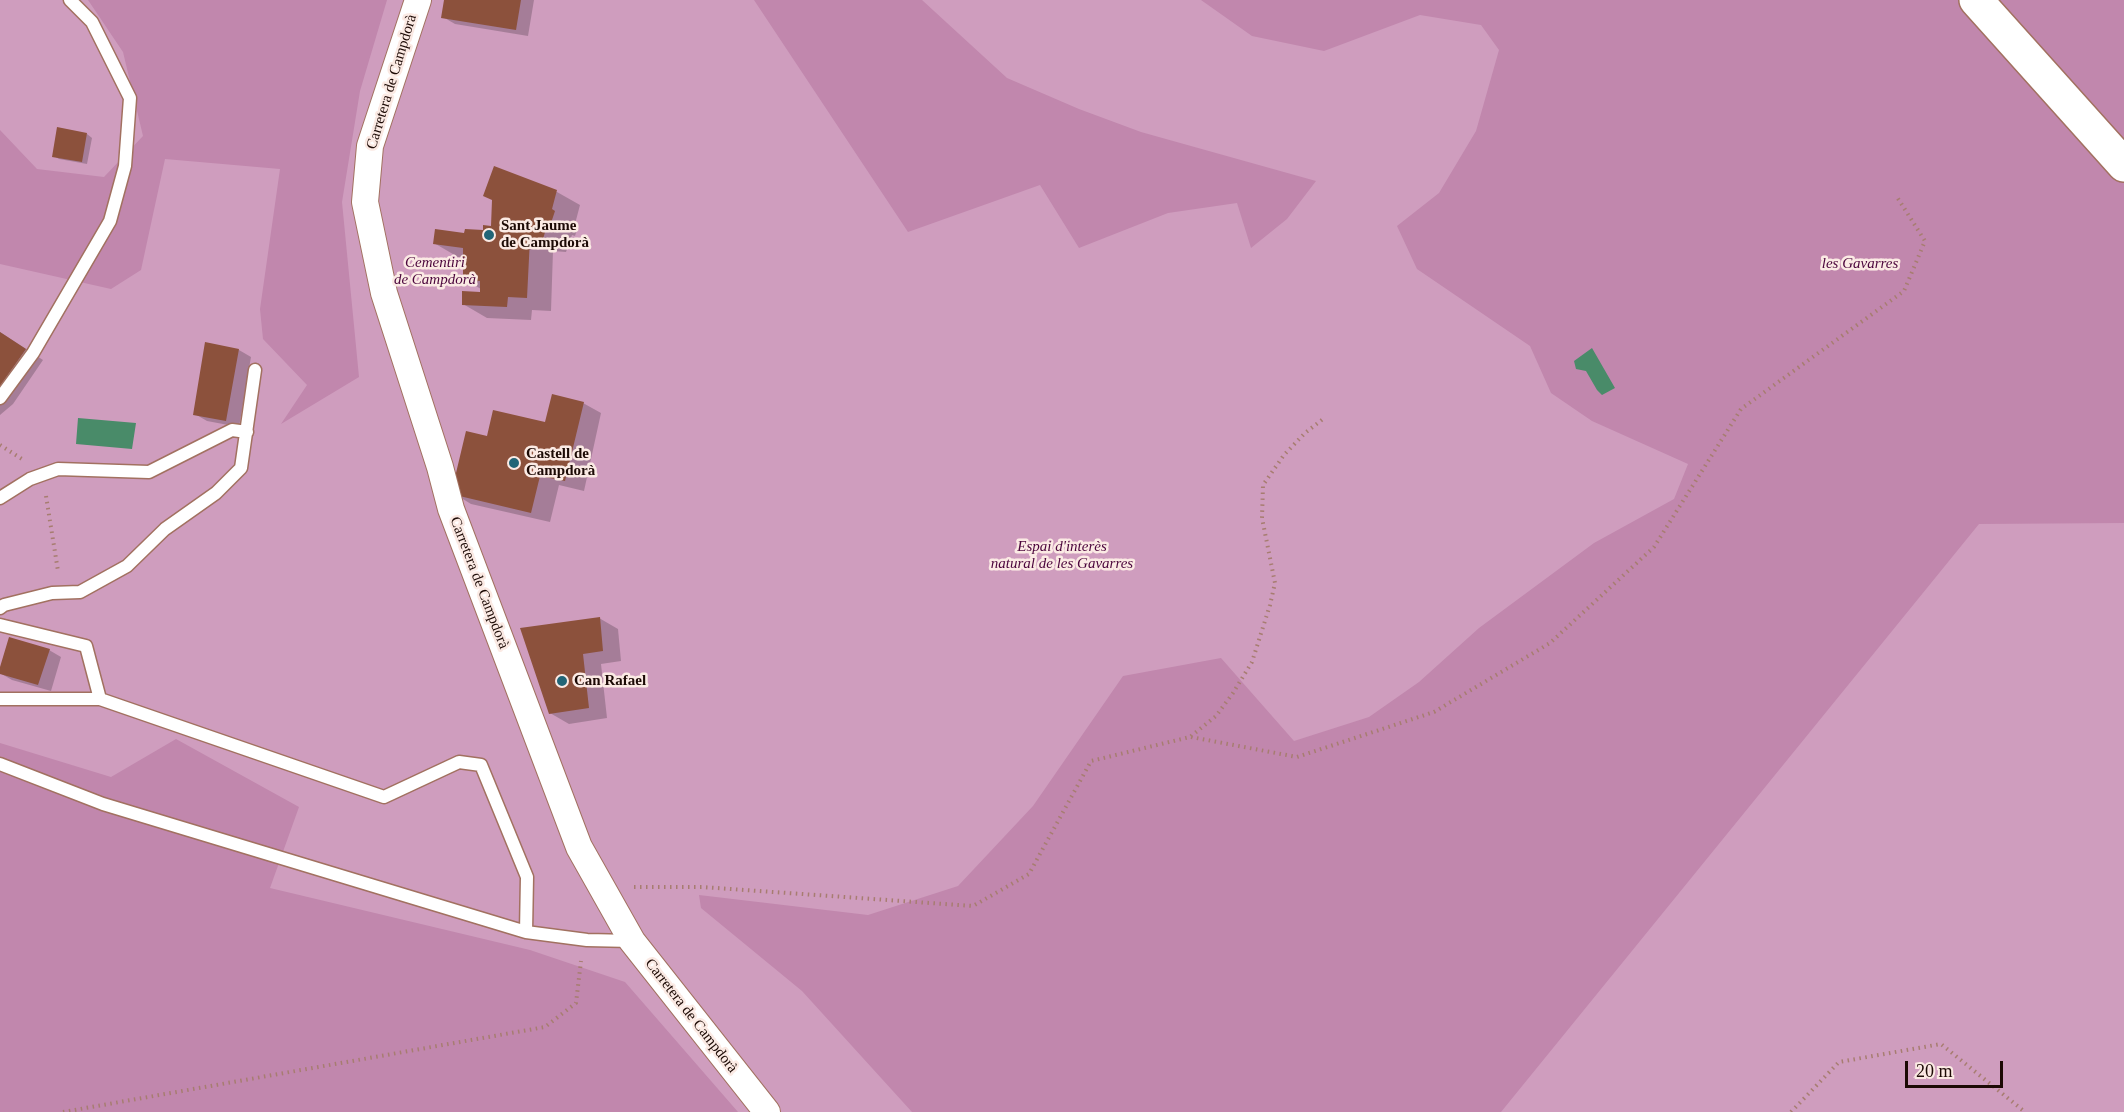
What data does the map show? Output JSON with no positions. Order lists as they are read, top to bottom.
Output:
{
  "streets": {
    "street": ["Carretera de Campdorà"]
  },
  "parks": ["Cementiri de Campdorà", "les Gavarres", "Espai d'interès natural de les Gavarres"],
  "places": ["Sant Jaume de Campdorà", "Castell de Campdorà", "Can Rafael"],
  "scale_bar": "20 m"
}
